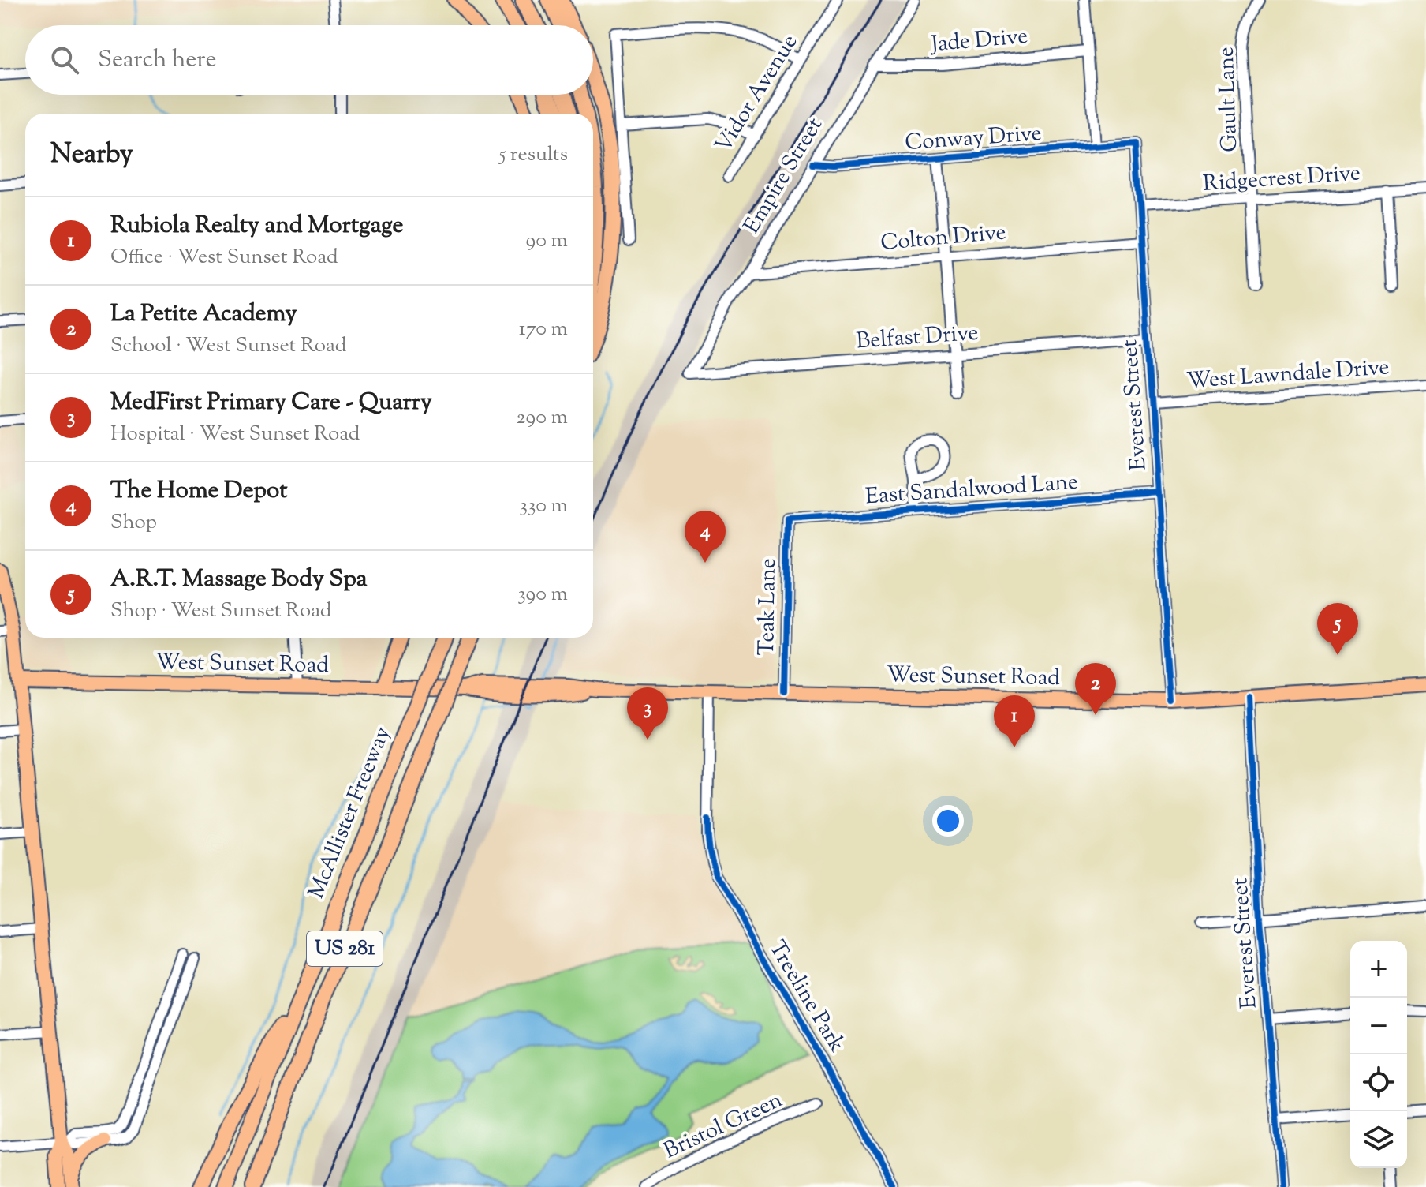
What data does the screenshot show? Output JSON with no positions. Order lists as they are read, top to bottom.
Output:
{
  "streets": {
    "highway": ["McAllister Freeway", "US 281"],
    "main road": ["West Sunset Road"],
    "street": [
      "Jade Drive",
      "Vidor Avenue",
      "Gault Lane",
      "Conway Drive",
      "Empire Street",
      "Ridgecrest Drive",
      "Colton Drive",
      "Belfast Drive",
      "West Lawndale Drive",
      "Everest Street",
      "East Sandalwood Lane",
      "Teak Lane",
      "Treeline Park",
      "Bristol Green"
    ]
  },
  "crossings": [
    ["Jade Drive", "Empire Street"],
    ["Gault Lane", "Ridgecrest Drive"],
    ["Conway Drive", "Empire Street"],
    ["Conway Drive", "Everest Street"],
    ["Empire Street", "Colton Drive"],
    ["Empire Street", "Belfast Drive"],
    ["Ridgecrest Drive", "Everest Street"],
    ["Colton Drive", "Everest Street"],
    ["Belfast Drive", "Everest Street"],
    ["West Lawndale Drive", "Everest Street"],
    ["Everest Street", "East Sandalwood Lane"],
    ["Everest Street", "West Sunset Road"],
    ["East Sandalwood Lane", "Teak Lane"],
    ["Teak Lane", "West Sunset Road"],
    ["West Sunset Road", "Treeline Park"]
  ],
  "page": {
    "search": "Search here",
    "heading": ["Nearby", "5 results"],
    "list": [
      {
        "mark": "1",
        "name": "Rubiola Realty and Mortgage",
        "note": "Office · West Sunset Road",
        "value": "90 m"
      },
      {
        "mark": "2",
        "name": "La Petite Academy",
        "note": "School · West Sunset Road",
        "value": "170 m"
      },
      {
        "mark": "3",
        "name": "MedFirst Primary Care - Quarry",
        "note": "Hospital · West Sunset Road",
        "value": "290 m"
      },
      {
        "mark": "4",
        "name": "The Home Depot",
        "note": "Shop",
        "value": "330 m"
      },
      {
        "mark": "5",
        "name": "A.R.T. Massage Body Spa",
        "note": "Shop · West Sunset Road",
        "value": "390 m"
      }
    ],
    "pins": [
      "4",
      "5",
      "2",
      "3",
      "1"
    ],
    "map_buttons": ["+", "−"]
  }
}
